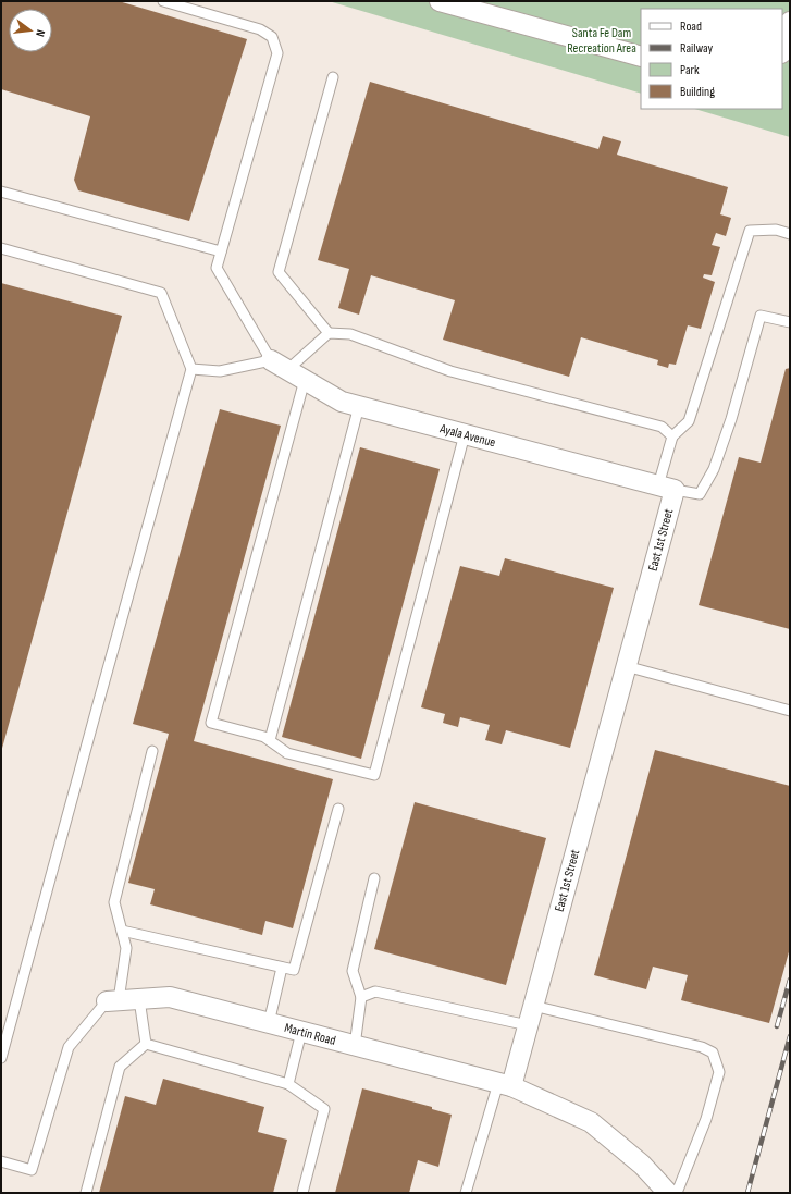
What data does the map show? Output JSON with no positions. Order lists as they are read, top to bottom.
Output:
{
  "streets": {
    "street": ["Ayala Avenue", "East 1st Street", "Martin Road"]
  },
  "crossings": [
    ["Ayala Avenue", "East 1st Street"],
    ["East 1st Street", "Martin Road"]
  ],
  "parks": ["Santa Fe Dam Recreation Area"],
  "legend": [
    "Road",
    "Railway",
    "Park",
    "Building"
  ],
  "north": "right"
}
